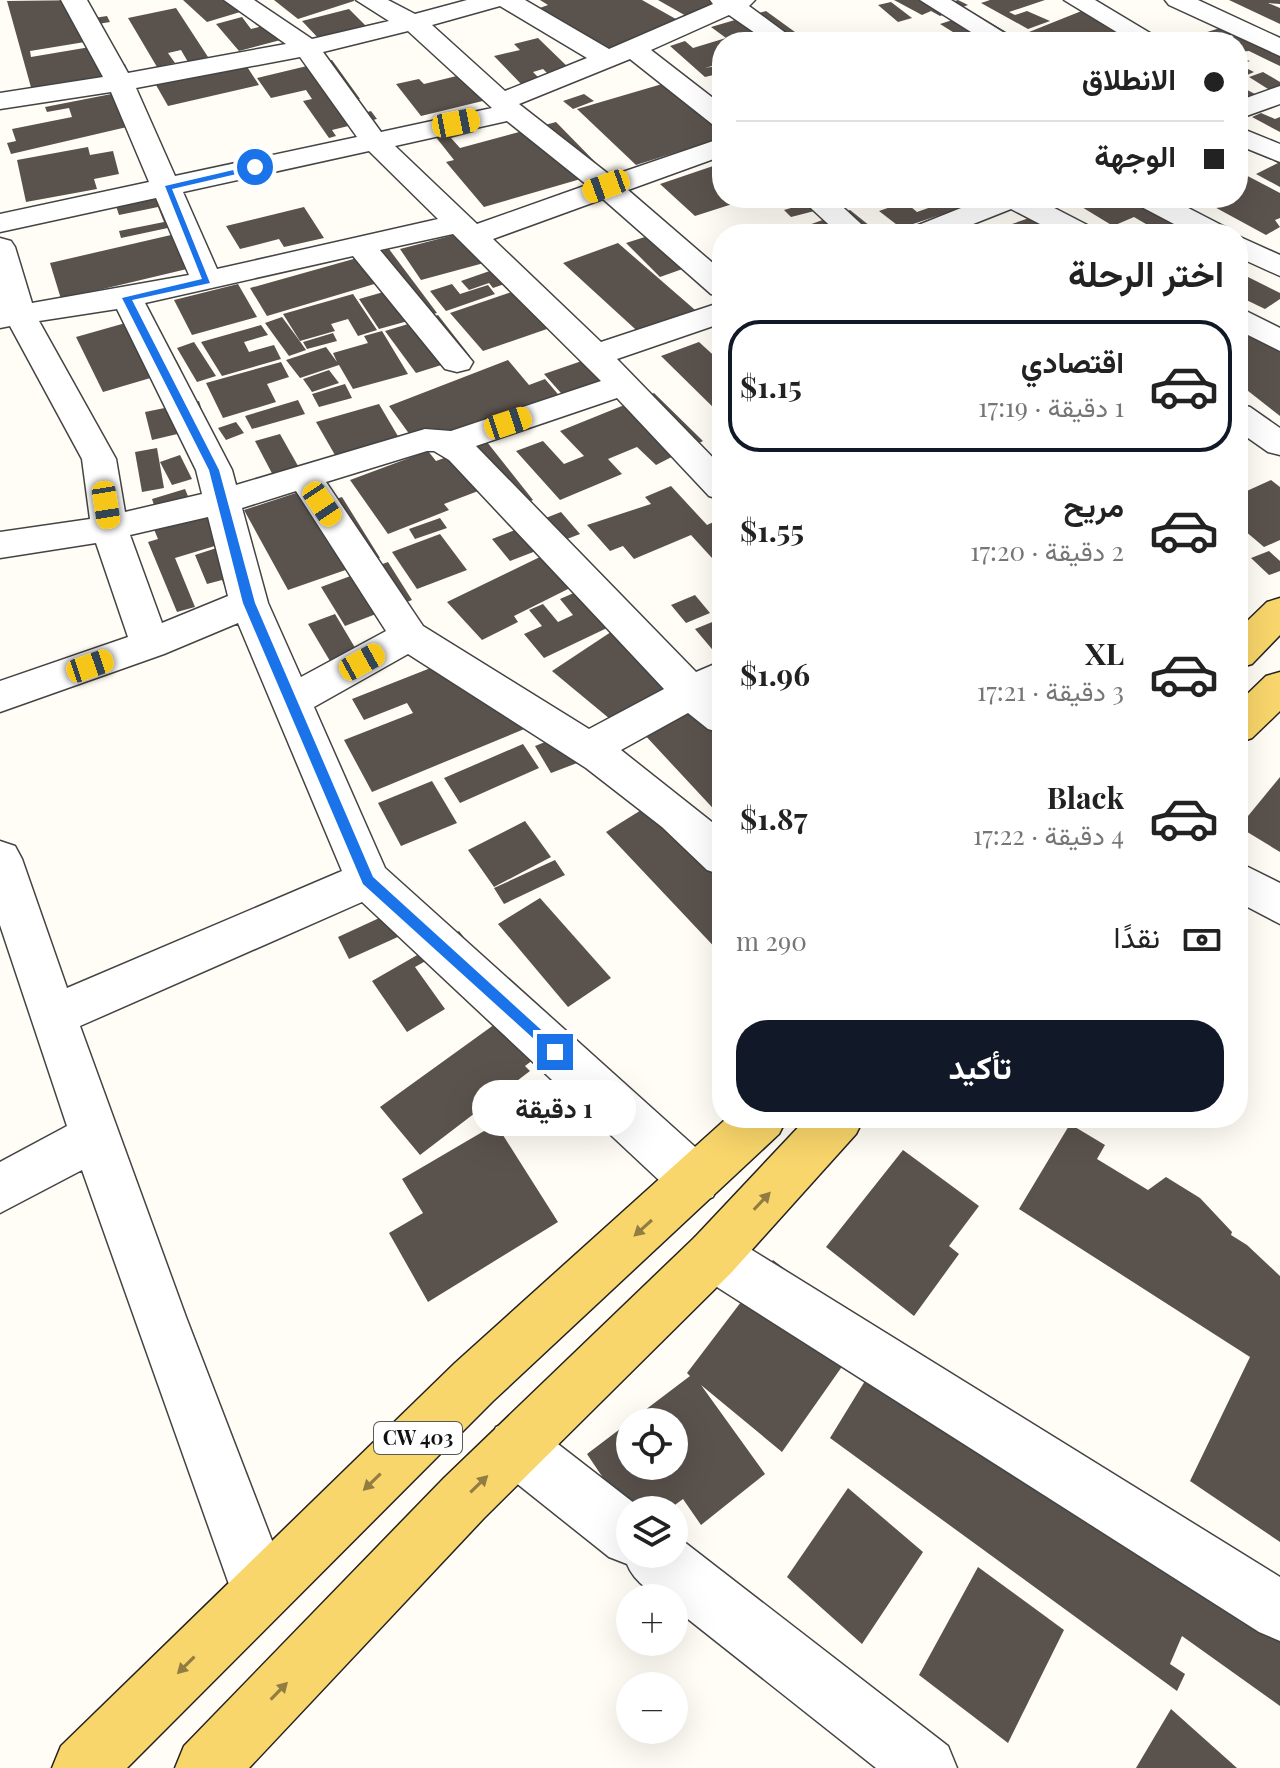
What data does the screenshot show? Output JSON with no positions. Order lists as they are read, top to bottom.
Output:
{
  "streets": {
    "main road": ["CW 403"]
  },
  "page": {
    "banner": ["الانطلاق", "الوجهة"],
    "heading": "اختر الرحلة",
    "list": [
      {
        "name": "اقتصادي",
        "note": "1 دقيقة · 17:19",
        "value": "$1.15"
      },
      {
        "name": "مريح",
        "note": "2 دقيقة · 17:20",
        "value": "$1.55"
      },
      {
        "name": "XL",
        "note": "3 دقيقة · 17:21",
        "value": "$1.96"
      },
      {
        "name": "Black",
        "note": "4 دقيقة · 17:22",
        "value": "$1.87"
      }
    ],
    "pay": ["نقدًا", "290 m"],
    "buttons": "تأكيد",
    "bubble": "1 دقيقة",
    "map_buttons": ["+", "−"]
  }
}
